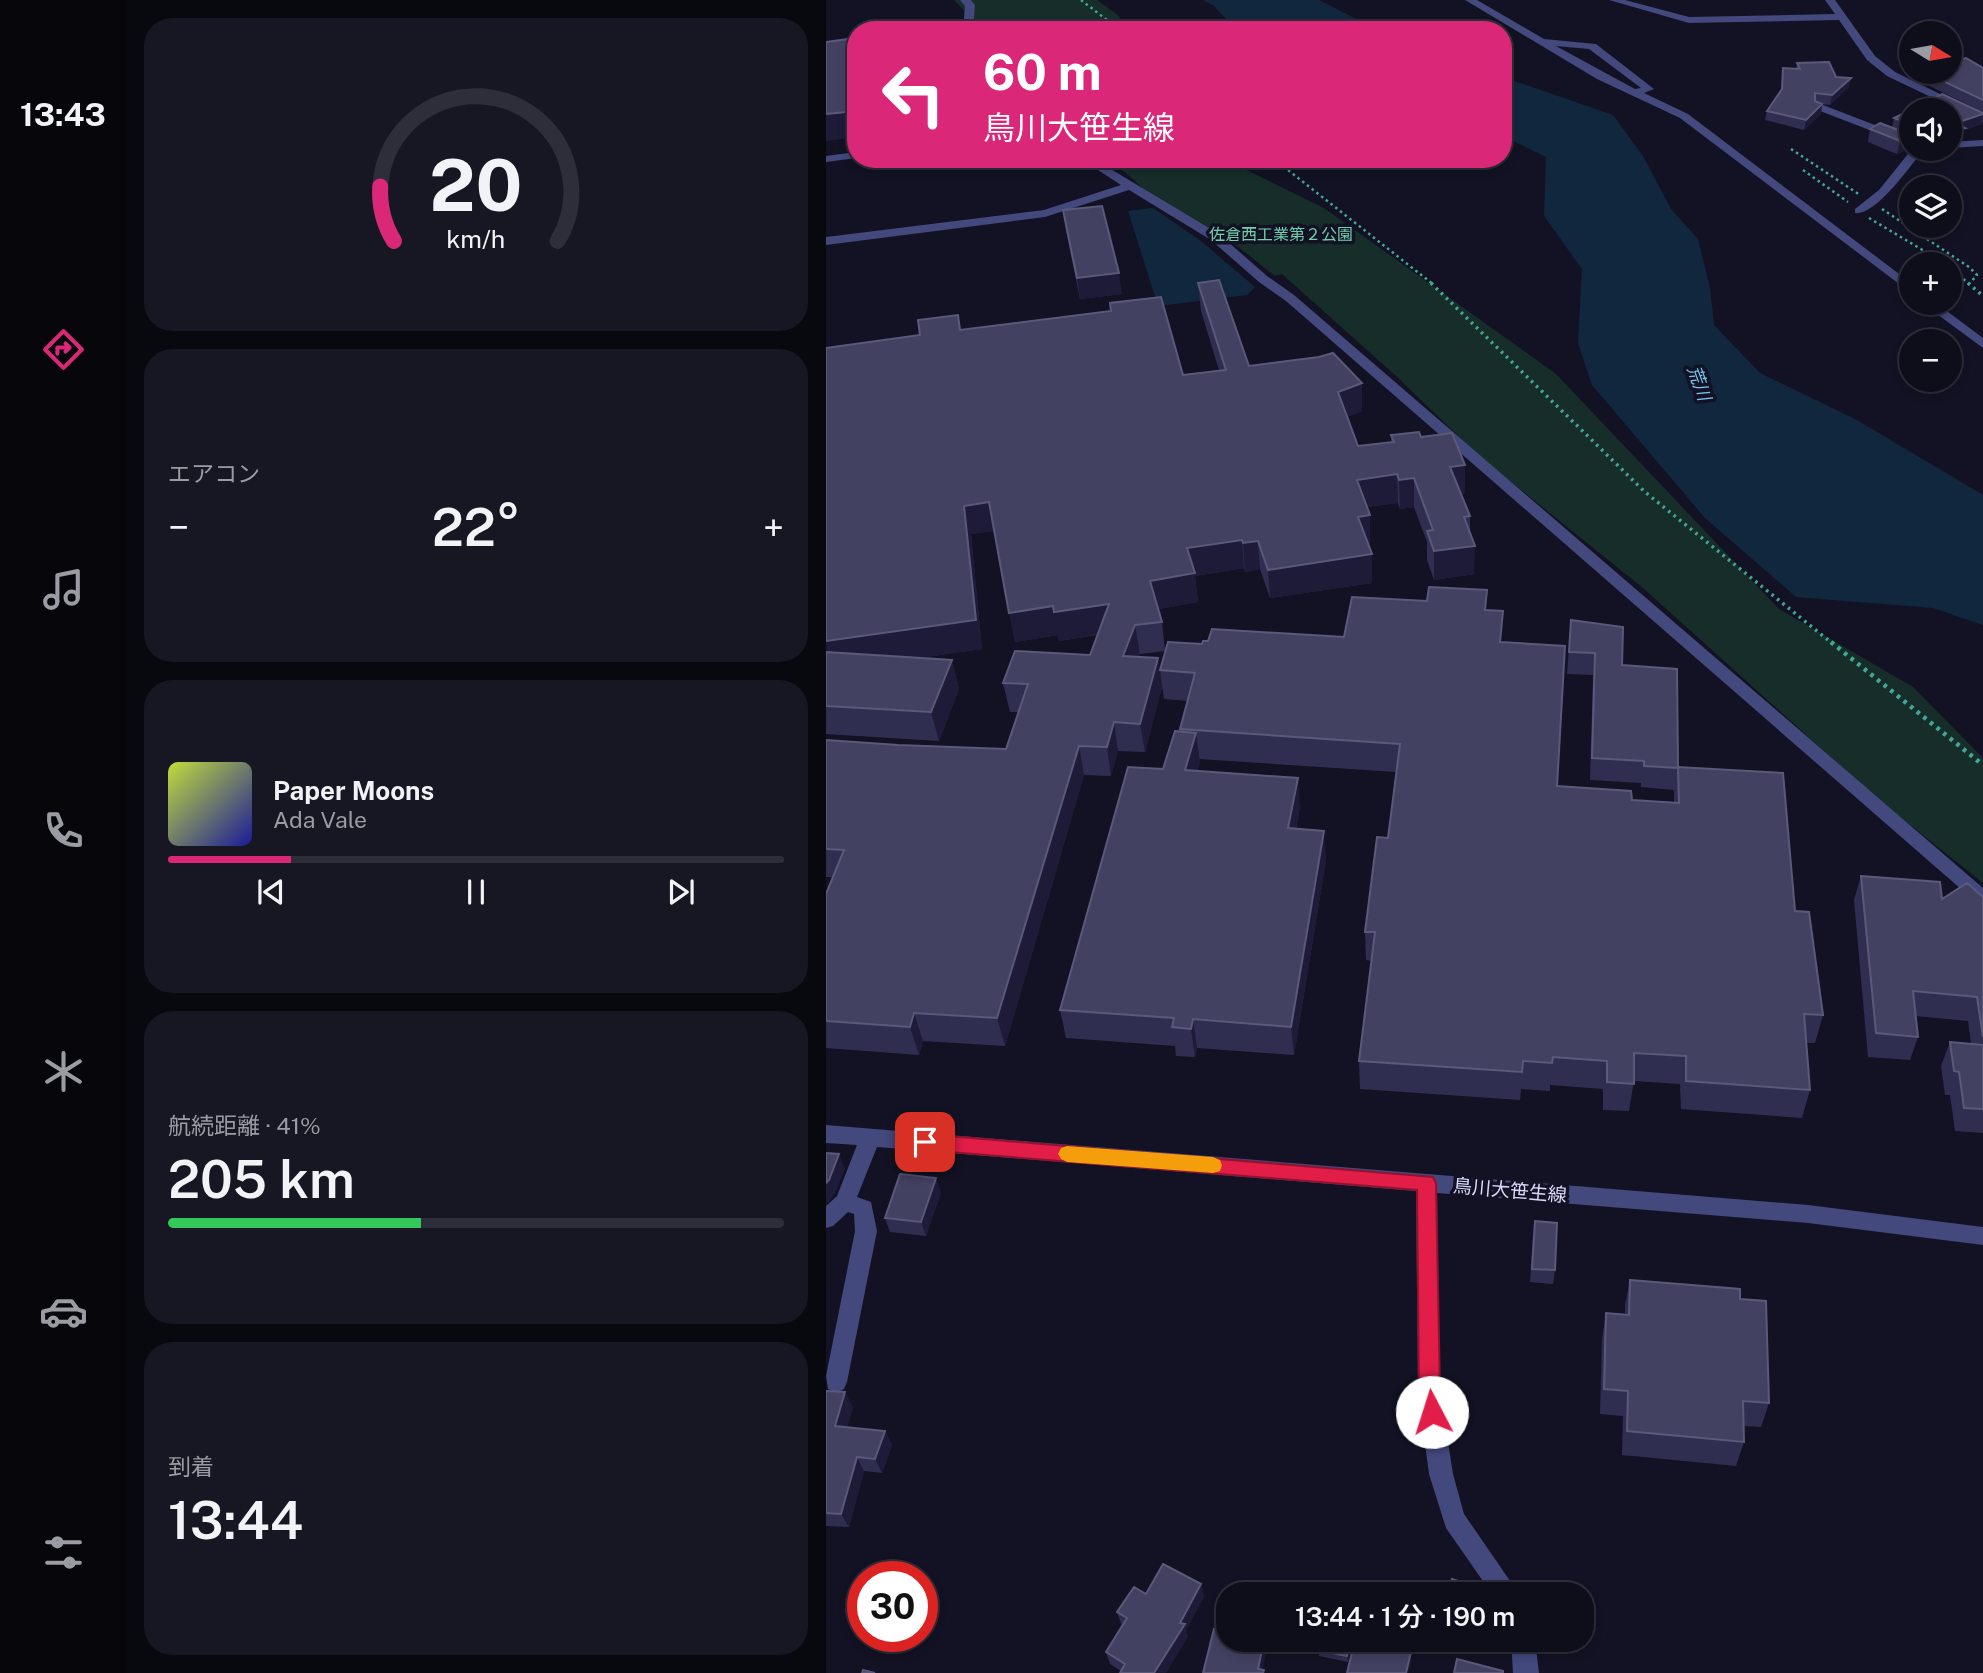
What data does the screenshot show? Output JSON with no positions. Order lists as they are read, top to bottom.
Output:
{
  "streets": {
    "street": ["鳥川大笹生線"]
  },
  "water": ["荒川"],
  "parks": ["佐倉西工業第２公園"],
  "north": "right",
  "page": {
    "tabs": "13:43",
    "map_buttons": ["+", "−"],
    "turn": ["60 m", "鳥川大笹生線"],
    "tile": [
      "エアコン",
      ["航続距離 · 41%", "205 km"],
      ["到着", "13:44"]
    ],
    "heat": ["−", "22°", "+"],
    "song": ["Paper Moons", "Ada Vale"],
    "limit": "30",
    "trip": "13:44 · 1 分 · 190 m",
    "gauge": ["20", "km/h"]
  }
}
